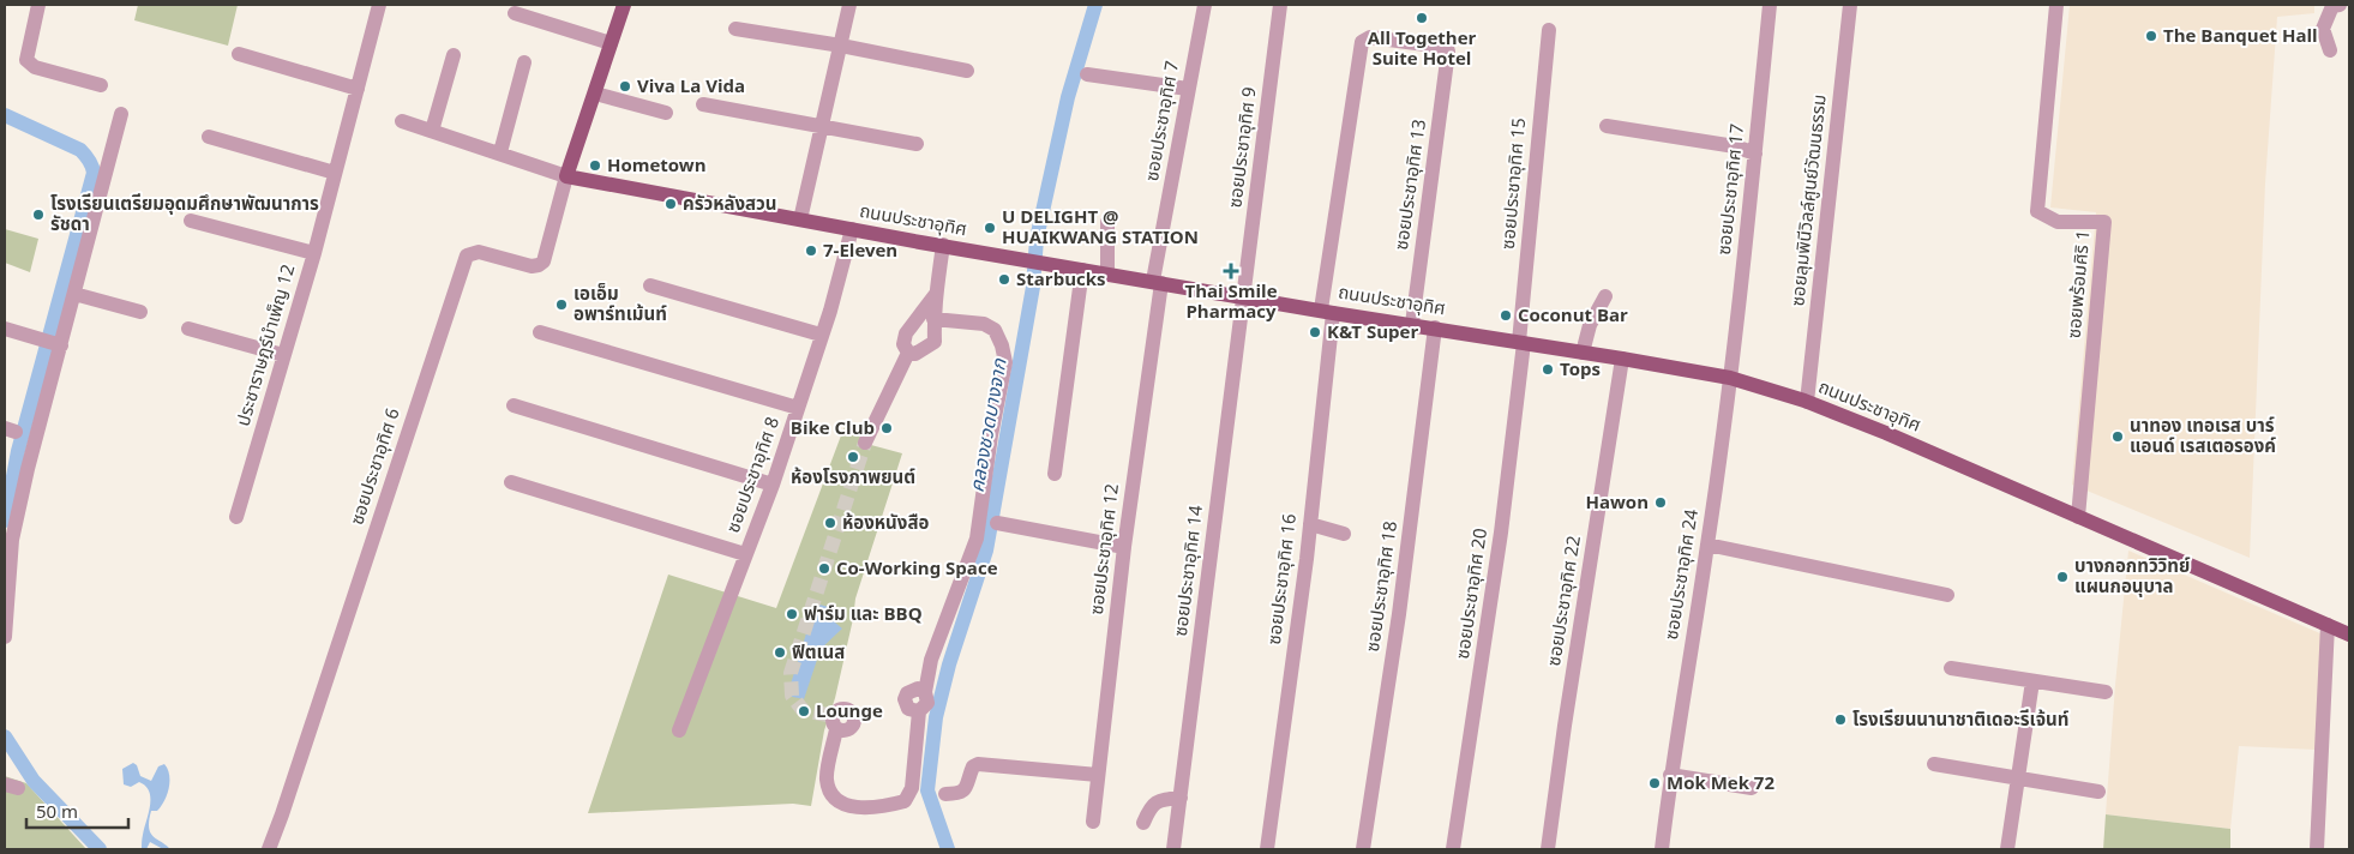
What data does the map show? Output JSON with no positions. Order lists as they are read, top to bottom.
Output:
{
  "streets": {
    "main road": ["ถนนประชาอุทิศ"],
    "street": [
      "ซอยประชาอุทิศ 7",
      "ซอยประชาอุทิศ 9",
      "ซอยประชาอุทิศ 15",
      "ซอยประชาอุทิศ 13",
      "ซอยประชาอุทิศ 17",
      "ซอยลุมพินีวิลล์ศูนย์วัฒนธรรม",
      "ซอยพร้อมศิริ 1",
      "ประชาราษฎร์บำเพ็ญ 12",
      "ซอยประชาอุทิศ 6",
      "ซอยประชาอุทิศ 8",
      "ซอยประชาอุทิศ 12",
      "ซอยประชาอุทิศ 14",
      "ซอยประชาอุทิศ 24",
      "ซอยประชาอุทิศ 16",
      "ซอยประชาอุทิศ 18",
      "ซอยประชาอุทิศ 20",
      "ซอยประชาอุทิศ 22"
    ]
  },
  "crossings": [
    ["ซอยประชาอุทิศ 7", "ถนนประชาอุทิศ"],
    ["ซอยประชาอุทิศ 7", "ซอยประชาอุทิศ 12"],
    ["ซอยประชาอุทิศ 9", "ถนนประชาอุทิศ"],
    ["ซอยประชาอุทิศ 9", "ซอยประชาอุทิศ 14"],
    ["ซอยประชาอุทิศ 15", "ถนนประชาอุทิศ"],
    ["ซอยประชาอุทิศ 15", "ซอยประชาอุทิศ 20"],
    ["ซอยประชาอุทิศ 13", "ถนนประชาอุทิศ"],
    ["ซอยประชาอุทิศ 13", "ซอยประชาอุทิศ 16"],
    ["ซอยประชาอุทิศ 17", "ถนนประชาอุทิศ"],
    ["ซอยประชาอุทิศ 17", "ซอยประชาอุทิศ 24"],
    ["ซอยลุมพินีวิลล์ศูนย์วัฒนธรรม", "ถนนประชาอุทิศ"],
    ["ถนนประชาอุทิศ", "ซอยพร้อมศิริ 1"],
    ["ถนนประชาอุทิศ", "ซอยประชาอุทิศ 6"],
    ["ถนนประชาอุทิศ", "ซอยประชาอุทิศ 8"],
    ["ถนนประชาอุทิศ", "ซอยประชาอุทิศ 12"],
    ["ถนนประชาอุทิศ", "ซอยประชาอุทิศ 14"],
    ["ถนนประชาอุทิศ", "ซอยประชาอุทิศ 24"],
    ["ถนนประชาอุทิศ", "ซอยประชาอุทิศ 16"],
    ["ถนนประชาอุทิศ", "ซอยประชาอุทิศ 18"],
    ["ถนนประชาอุทิศ", "ซอยประชาอุทิศ 20"],
    ["ถนนประชาอุทิศ", "ซอยประชาอุทิศ 22"]
  ],
  "water": ["คลองชวดบางจาก"],
  "places": {
    "other": [
      "All Together Suite Hotel",
      "The Banquet Hall",
      "Viva La Vida",
      "Hometown",
      "ครัวหลังสวน",
      "โรงเรียนเตรียมอุดมศึกษาพัฒนาการ รัชดา",
      "U DELIGHT @ HUAIKWANG STATION",
      "7-Eleven",
      "Starbucks",
      "เอเอ็ม อพาร์ทเม้นท์",
      "Coconut Bar",
      "K&T Super",
      "Tops",
      "Bike Club",
      "นาทอง เทอเรส บาร์ แอนด์ เรสเตอรองค์",
      "ห้องโรงภาพยนต์",
      "Hawon",
      "ห้องหนังสือ",
      "Co-Working Space",
      "บางกอกทวิวิทย์ แผนกอนุบาล",
      "ฟาร์ม และ BBQ",
      "ฟิตเนส",
      "Lounge",
      "โรงเรียนนานาชาติเดอะรีเจ้นท์",
      "Mok Mek 72"
    ],
    "health": ["Thai Smile Pharmacy"]
  },
  "scale_bar": "50 m"
}
